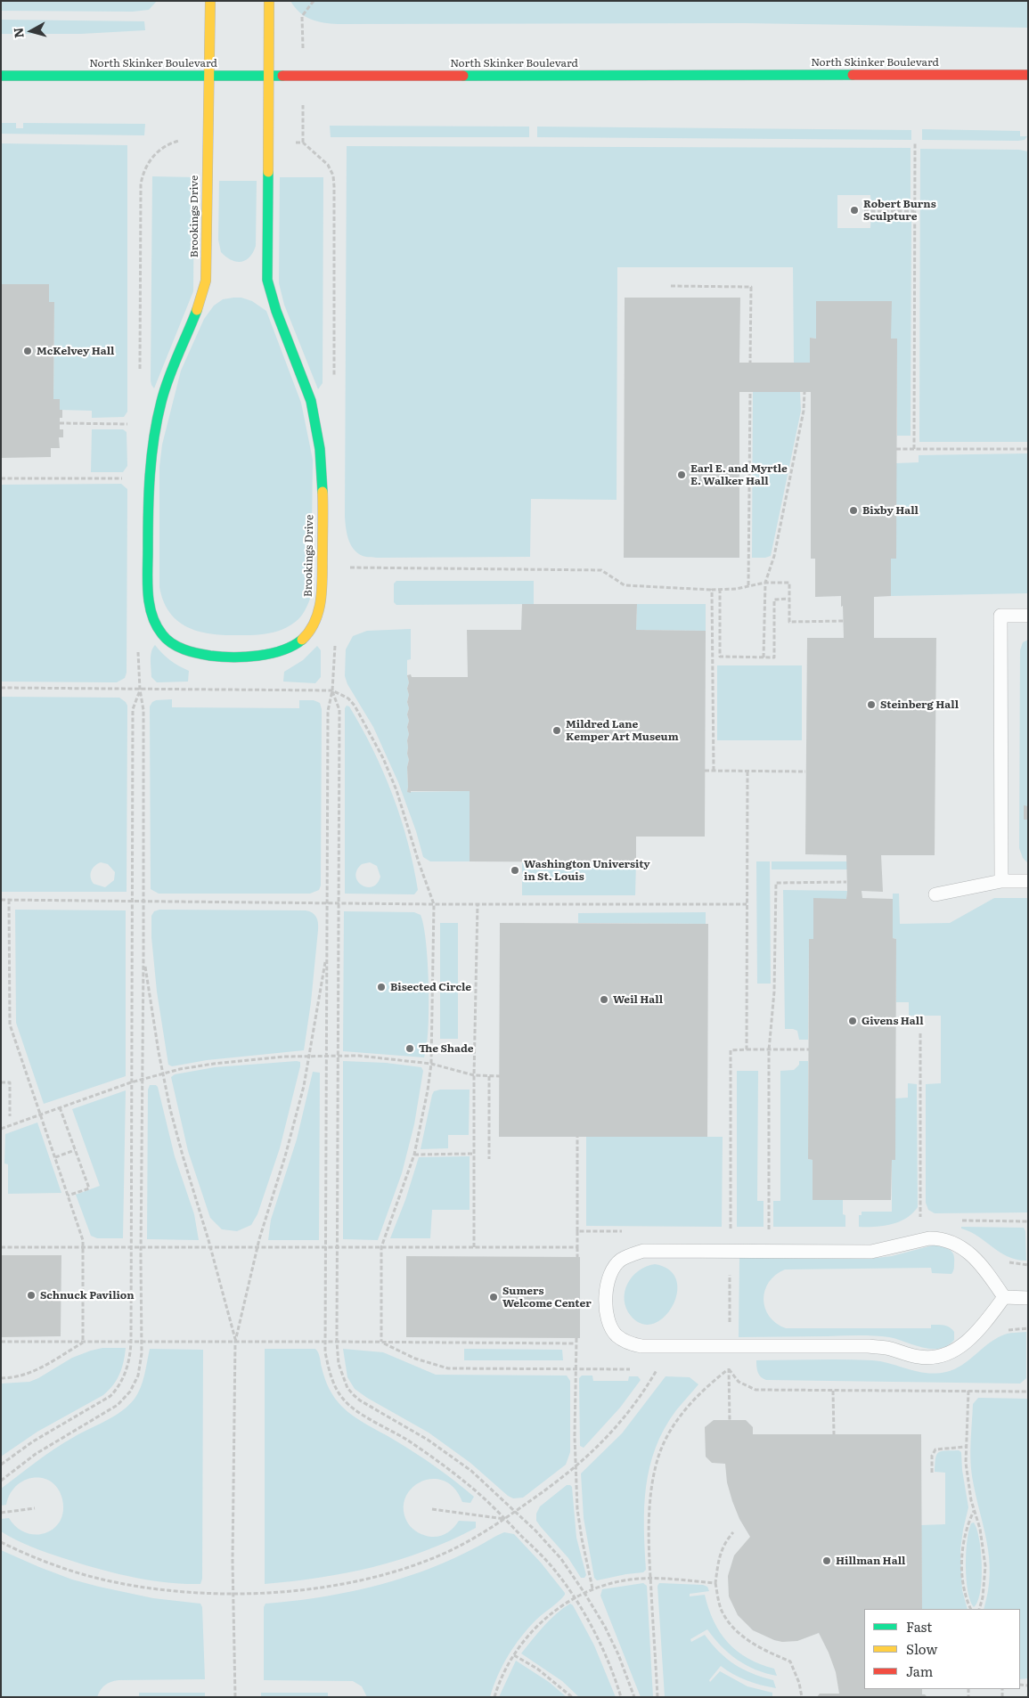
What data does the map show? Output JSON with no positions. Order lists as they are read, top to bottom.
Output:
{
  "streets": {
    "street": ["North Skinker Boulevard", "Brookings Drive"]
  },
  "crossings": [
    ["North Skinker Boulevard", "Brookings Drive"]
  ],
  "places": [
    "Robert Burns Sculpture",
    "McKelvey Hall",
    "Earl E. and Myrtle E. Walker Hall",
    "Bixby Hall",
    "Steinberg Hall",
    "Mildred Lane Kemper Art Museum",
    "Washington University in St. Louis",
    "Bisected Circle",
    "Weil Hall",
    "Givens Hall",
    "The Shade",
    "Schnuck Pavilion",
    "Sumers Welcome Center",
    "Hillman Hall"
  ],
  "legend": ["Fast", "Slow", "Jam"],
  "north": "left"
}
